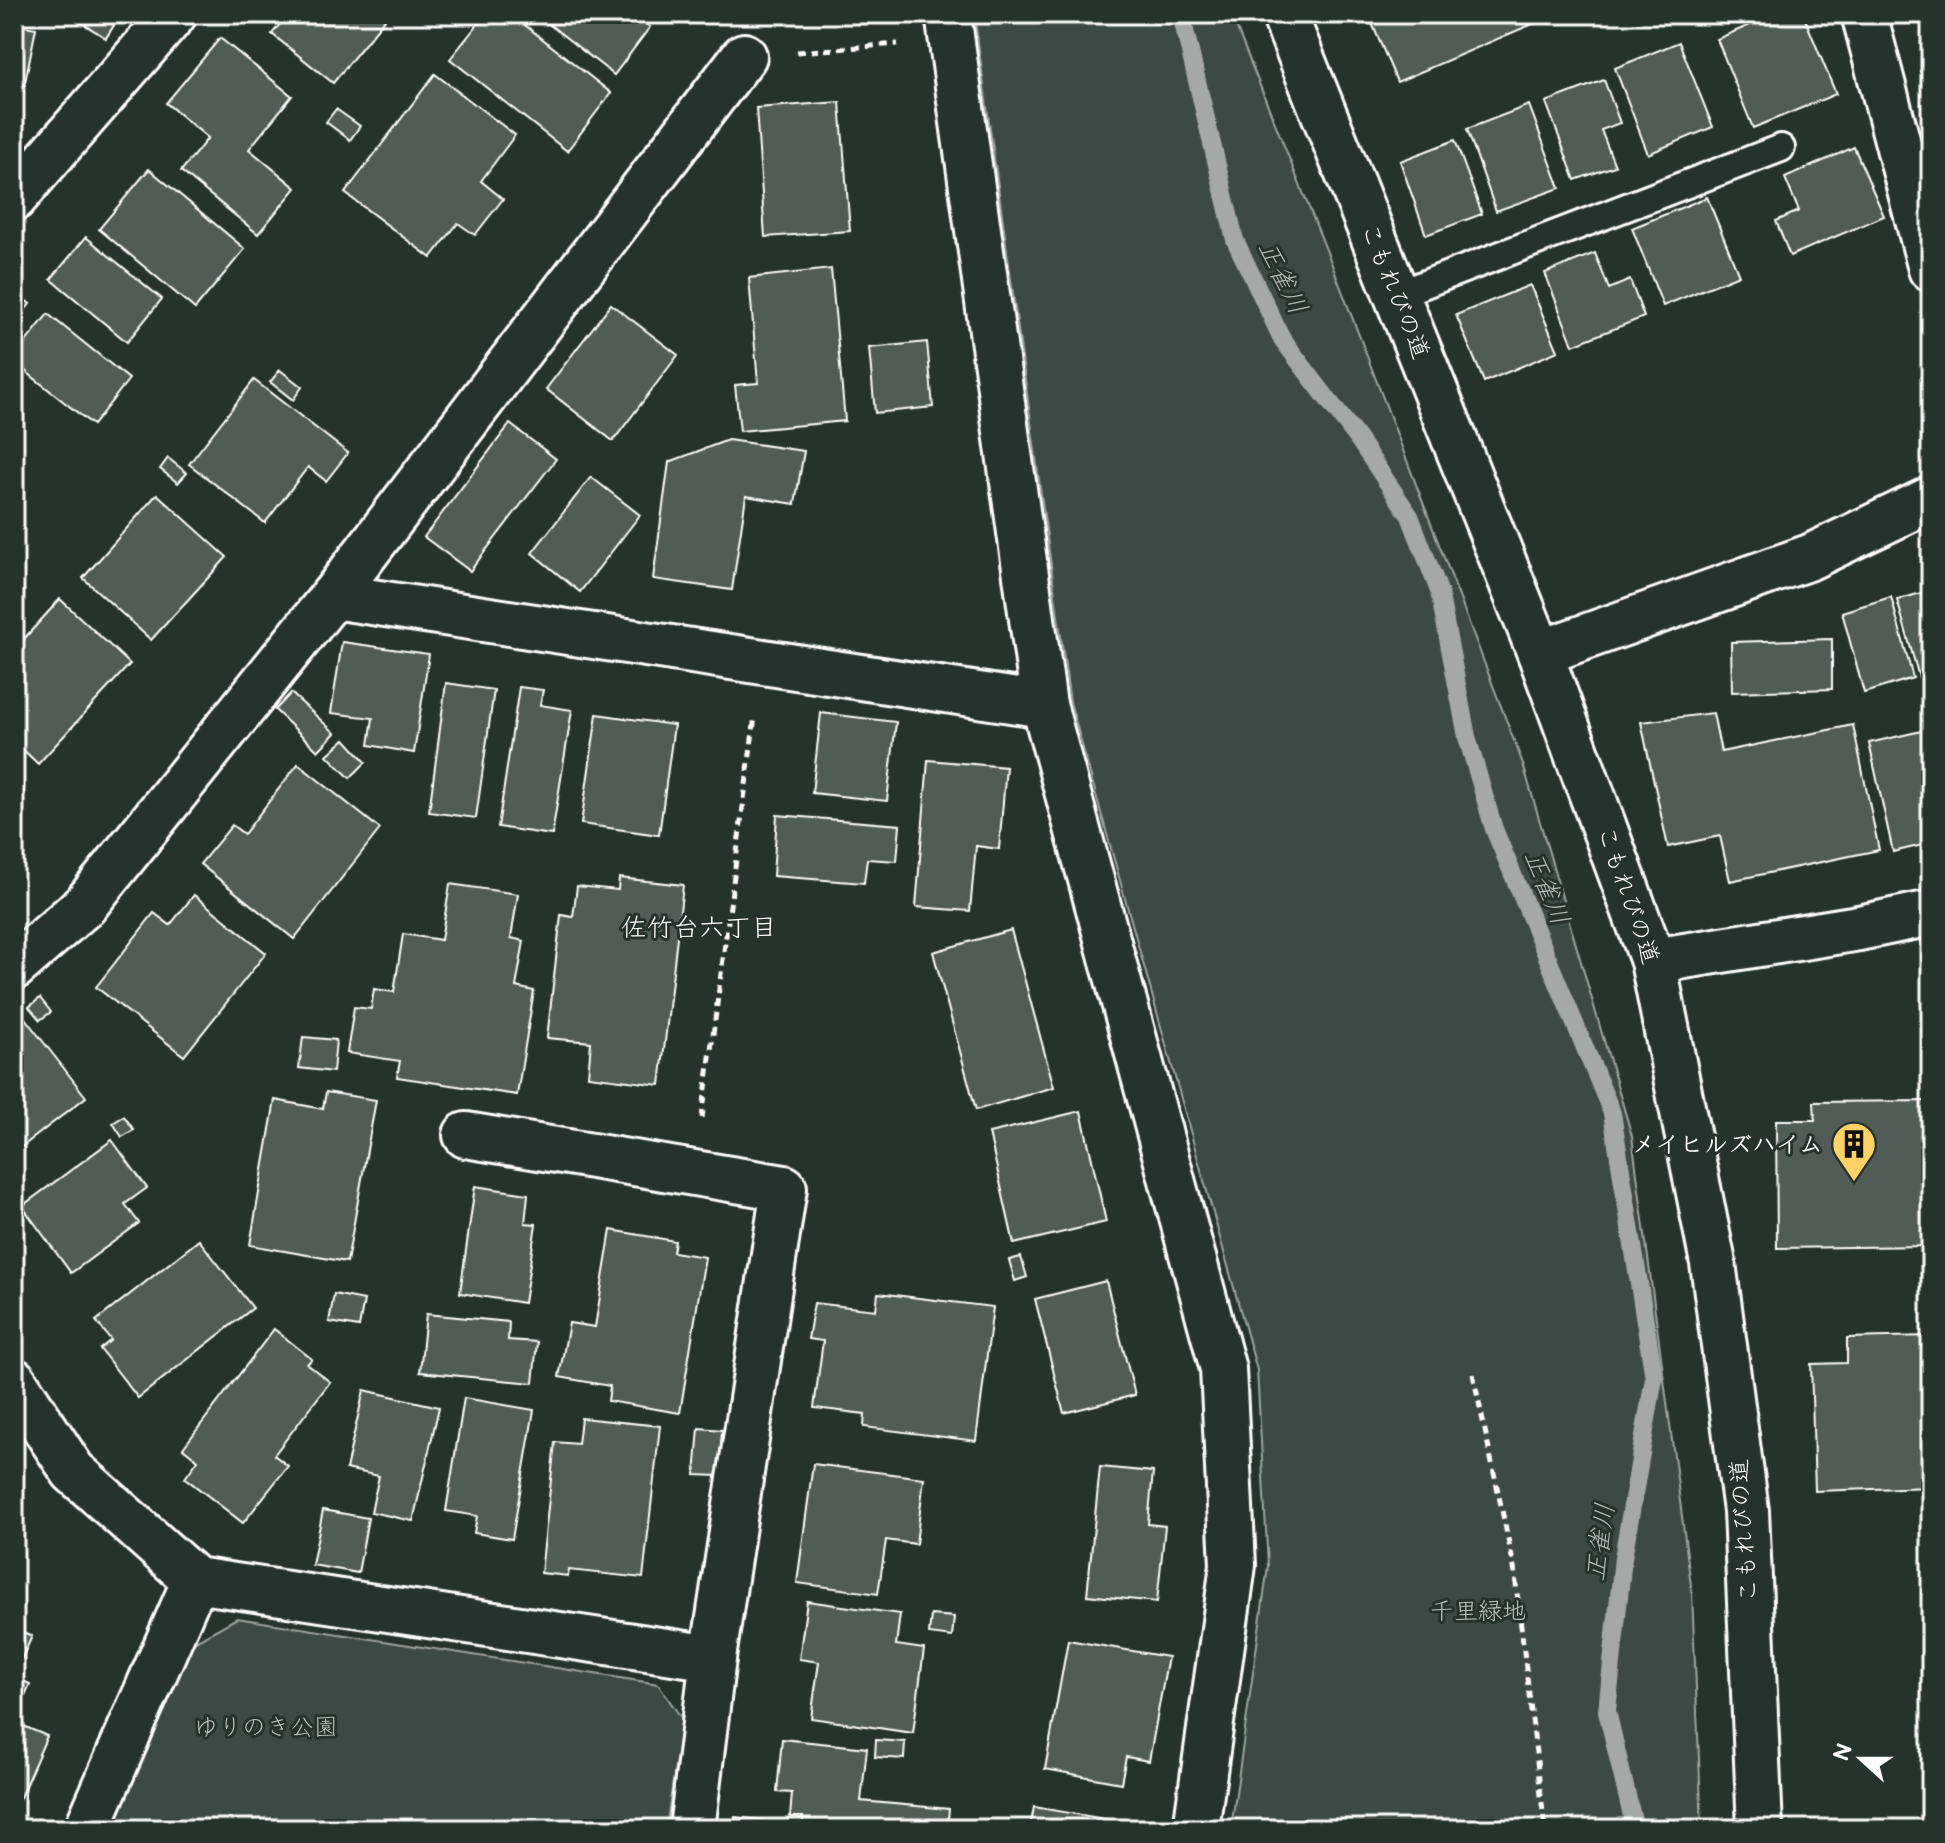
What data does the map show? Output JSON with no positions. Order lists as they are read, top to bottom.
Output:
{
  "streets": {
    "street": ["こもれびの道"]
  },
  "districts": ["佐竹台六丁目"],
  "water": ["正雀川"],
  "parks": ["千里緑地", "ゆりのき公園"],
  "places": {
    "building": ["メイヒルズハイム"]
  },
  "north": "left"
}
